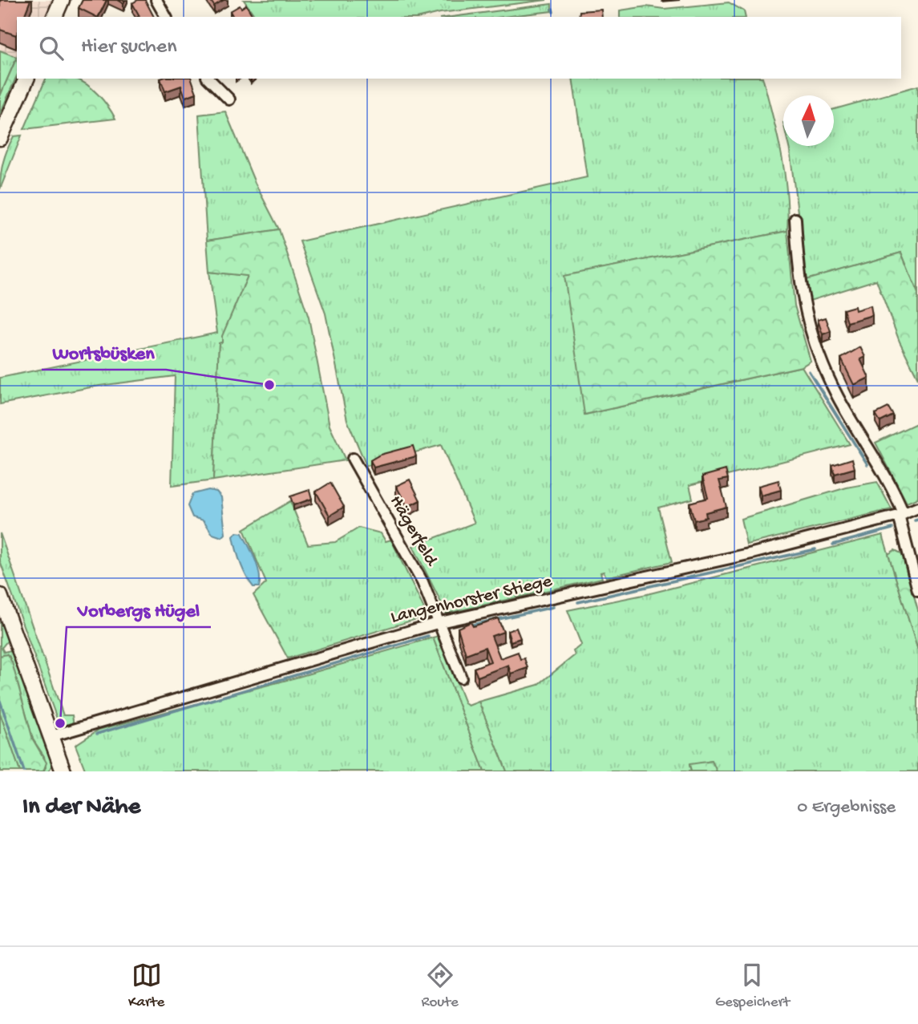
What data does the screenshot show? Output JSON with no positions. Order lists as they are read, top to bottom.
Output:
{
  "streets": {
    "street": ["Hägerfeld", "Langenhorster Stiege"]
  },
  "crossings": [
    ["Hägerfeld", "Langenhorster Stiege"]
  ],
  "places": ["Wortsbüsken", "Vorbergs Hügel"],
  "north": "top",
  "page": {
    "search": "Hier suchen",
    "heading": ["In der Nähe", "0 Ergebnisse"],
    "nav": ["Karte", "Route", "Gespeichert"]
  }
}
